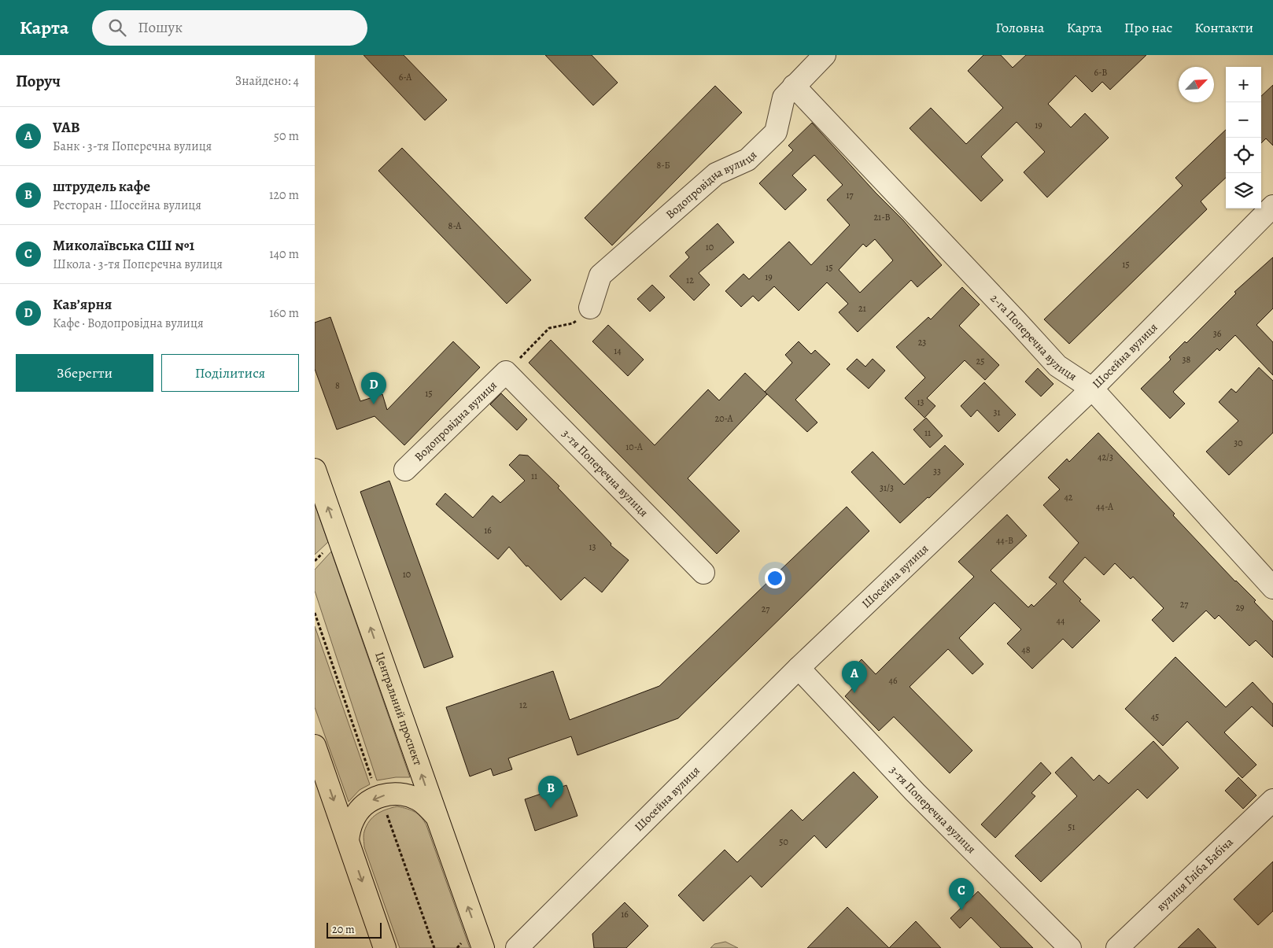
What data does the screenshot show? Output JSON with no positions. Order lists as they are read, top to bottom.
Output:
{
  "streets": {
    "main road": ["Центральний проспект"],
    "street": [
      "Водопровідна вулиця",
      "2-га Поперечна вулиця",
      "Шосейна вулиця",
      "3-тя Поперечна вулиця",
      "вулиця Гліба Бабіча"
    ]
  },
  "crossings": [
    ["Водопровідна вулиця", "2-га Поперечна вулиця"],
    ["Водопровідна вулиця", "3-тя Поперечна вулиця"],
    ["2-га Поперечна вулиця", "Шосейна вулиця"],
    ["Шосейна вулиця", "3-тя Поперечна вулиця"]
  ],
  "house_numbers": [
    "6-В",
    "6-А",
    "19",
    "8-Б",
    "17",
    "21-В",
    "8-А",
    "10",
    "15",
    "15",
    "19",
    "12",
    "21",
    "36",
    "23",
    "14",
    "38",
    "25",
    "8",
    "15",
    "13",
    "31",
    "20-А",
    "11",
    "30",
    "10-А",
    "42/3",
    "33",
    "11",
    "31/3",
    "42",
    "44-А",
    "16",
    "44-В",
    "13",
    "10",
    "27",
    "29",
    "27",
    "44",
    "48",
    "46",
    "12",
    "45",
    "51",
    "50",
    "16"
  ],
  "scale_bar": "20 m",
  "north": "top right",
  "page": {
    "header": "Карта",
    "search": "Пошук",
    "nav": [
      "Головна",
      "Карта",
      "Про нас",
      "Контакти"
    ],
    "heading": ["Поруч", "Знайдено: 4"],
    "map_buttons": ["+", "−"],
    "list": [
      {
        "mark": "A",
        "name": "VAB",
        "note": "Банк · 3-тя Поперечна вулиця",
        "value": "50 m"
      },
      {
        "mark": "B",
        "name": "штрудель кафе",
        "note": "Ресторан · Шосейна вулиця",
        "value": "120 m"
      },
      {
        "mark": "C",
        "name": "Миколаївська СШ №1",
        "note": "Школа · 3-тя Поперечна вулиця",
        "value": "140 m"
      },
      {
        "mark": "D",
        "name": "Кав’ярня",
        "note": "Кафе · Водопровідна вулиця",
        "value": "160 m"
      }
    ],
    "buttons": ["Зберегти", "Поділитися"],
    "pins": [
      "D",
      "A",
      "B",
      "C"
    ],
    "scale": "20 m"
  }
}
